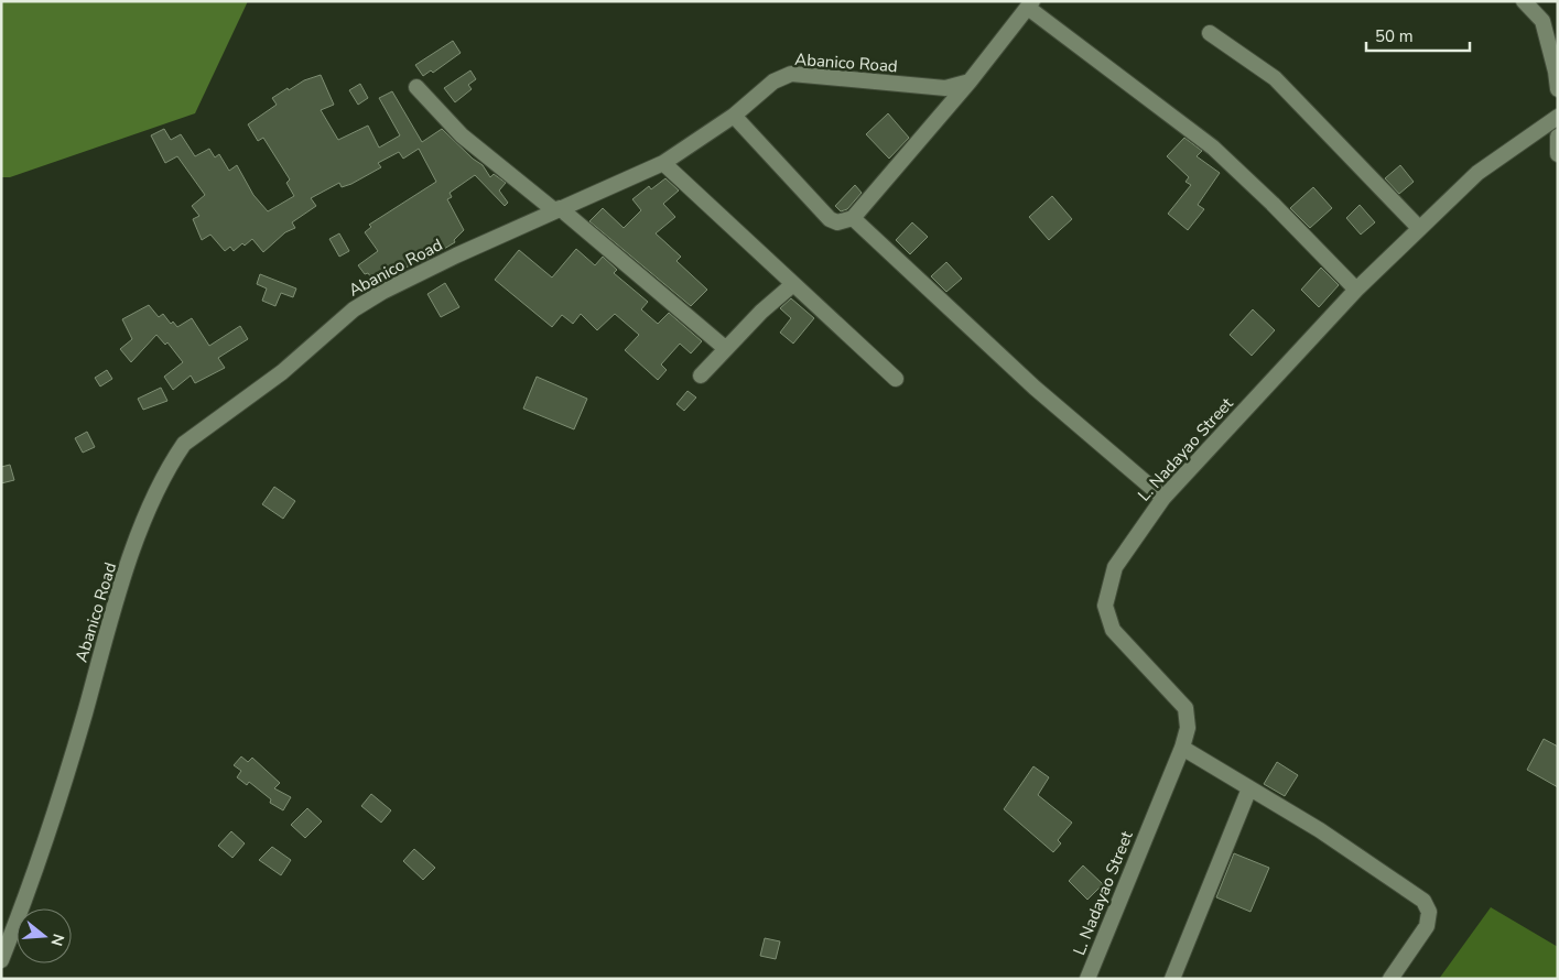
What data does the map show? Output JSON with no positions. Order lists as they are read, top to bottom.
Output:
{
  "streets": {
    "street": ["Abanico Road", "L. Nadayao Street"]
  },
  "scale_bar": "50 m",
  "north": "right"
}
